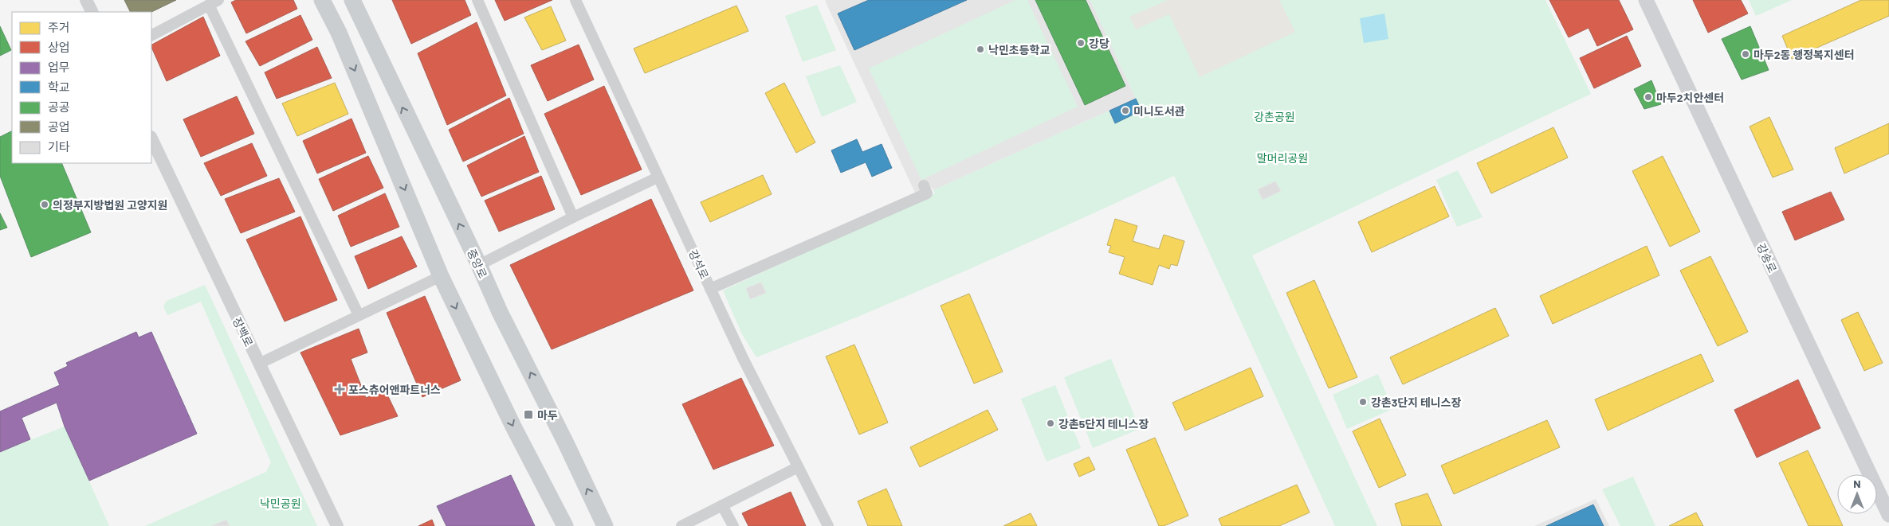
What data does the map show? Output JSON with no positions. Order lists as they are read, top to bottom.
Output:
{
  "streets": {
    "main road": ["강송로", "중앙로"],
    "street": ["강석로", "장백로"]
  },
  "parks": ["강촌공원", "말머리공원", "낙민공원"],
  "places": {
    "other": [
      "강당",
      "낙민초등학교",
      "마두2동 행정복지센터",
      "마두2치안센터",
      "미니도서관",
      "의정부지방법원 고양지원",
      "강촌3단지 테니스장",
      "강촌5단지 테니스장"
    ],
    "health": ["포스츄어앤파트너스"],
    "transit": ["마두"]
  },
  "legend": [
    "주거",
    "상업",
    "업무",
    "학교",
    "공공",
    "공업",
    "기타"
  ],
  "north": "top"
}
